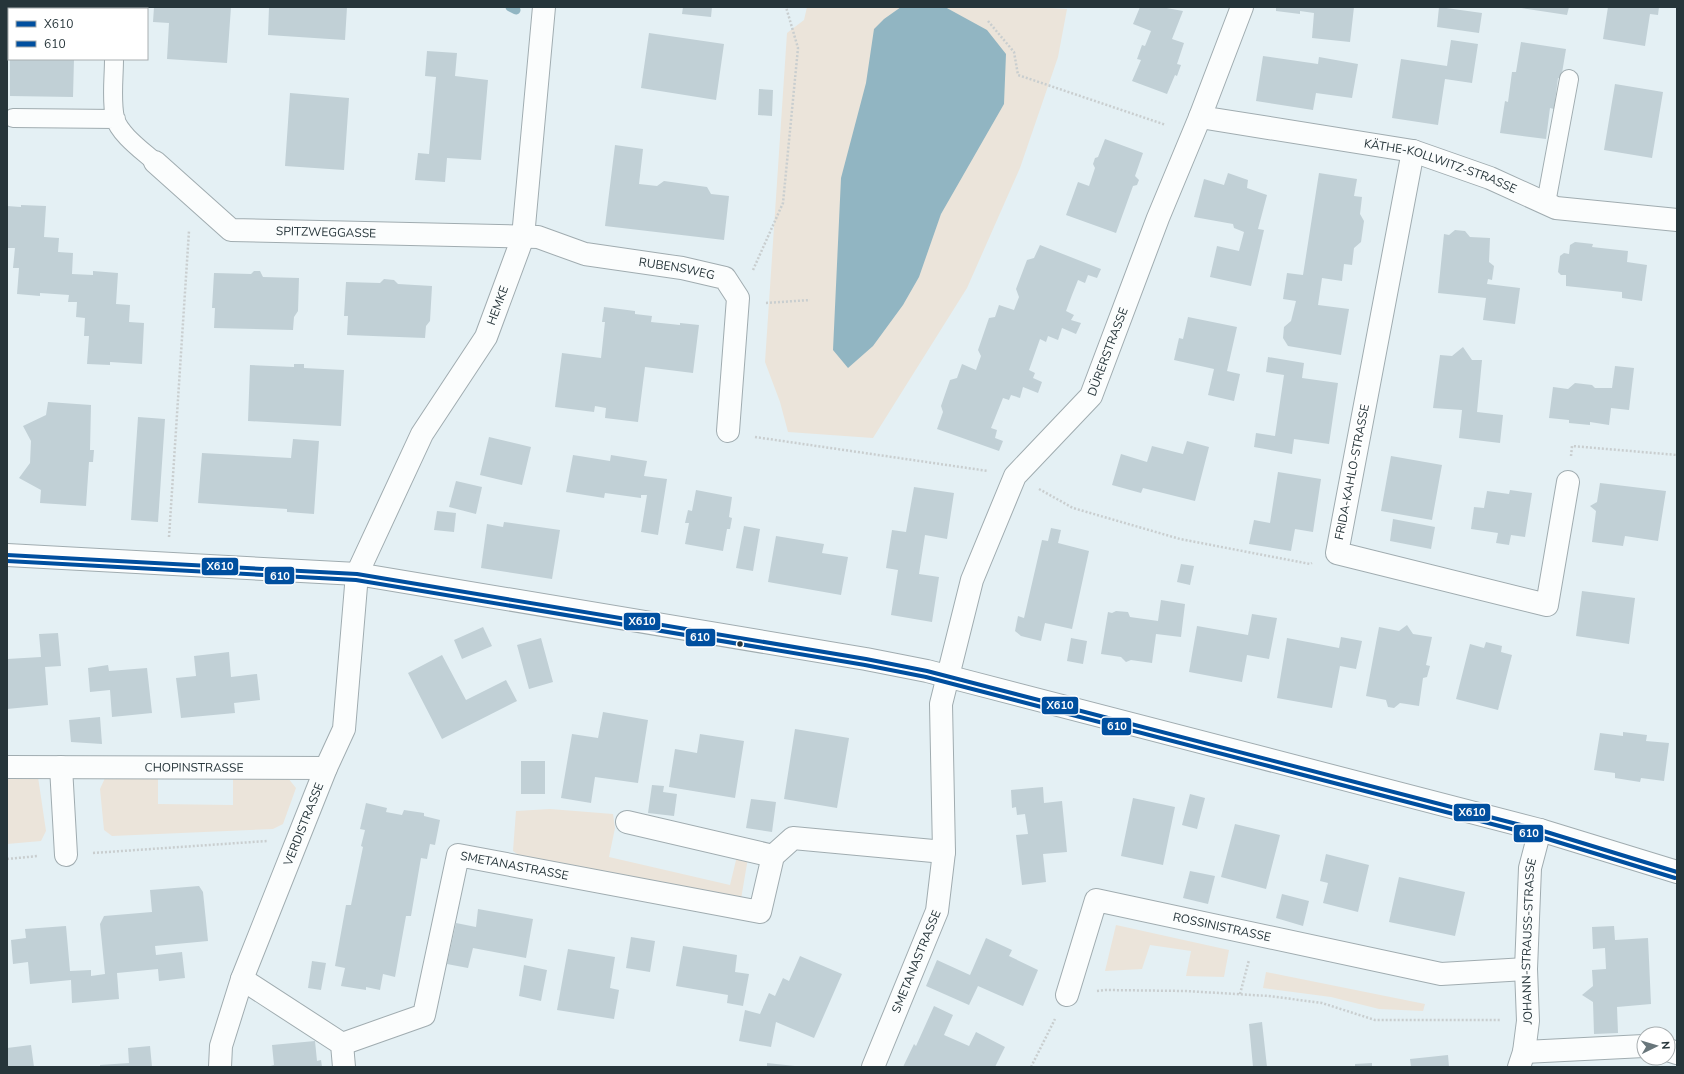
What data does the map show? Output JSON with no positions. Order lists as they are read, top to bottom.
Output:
{
  "streets": {
    "street": [
      "KÄTHE-KOLLWITZ-STRASSE",
      "SPITZWEGGASSE",
      "RUBENSWEG",
      "HEMKE",
      "DÜRERSTRASSE",
      "FRIDA-KAHLO-STRASSE",
      "CHOPINSTRASSE",
      "VERDISTRASSE",
      "SMETANASTRASSE",
      "ROSSINISTRASSE",
      "JOHANN-STRAUSS-STRASSE"
    ]
  },
  "crossings": [
    ["KÄTHE-KOLLWITZ-STRASSE", "DÜRERSTRASSE"],
    ["KÄTHE-KOLLWITZ-STRASSE", "FRIDA-KAHLO-STRASSE"],
    ["SPITZWEGGASSE", "RUBENSWEG"],
    ["SPITZWEGGASSE", "HEMKE"],
    ["RUBENSWEG", "HEMKE"],
    ["HEMKE", "VERDISTRASSE"],
    ["DÜRERSTRASSE", "SMETANASTRASSE"],
    ["CHOPINSTRASSE", "VERDISTRASSE"],
    ["ROSSINISTRASSE", "JOHANN-STRAUSS-STRASSE"]
  ],
  "lines": ["transit line X610", "transit line 610"],
  "legend": ["X610", "610"],
  "north": "right"
}
